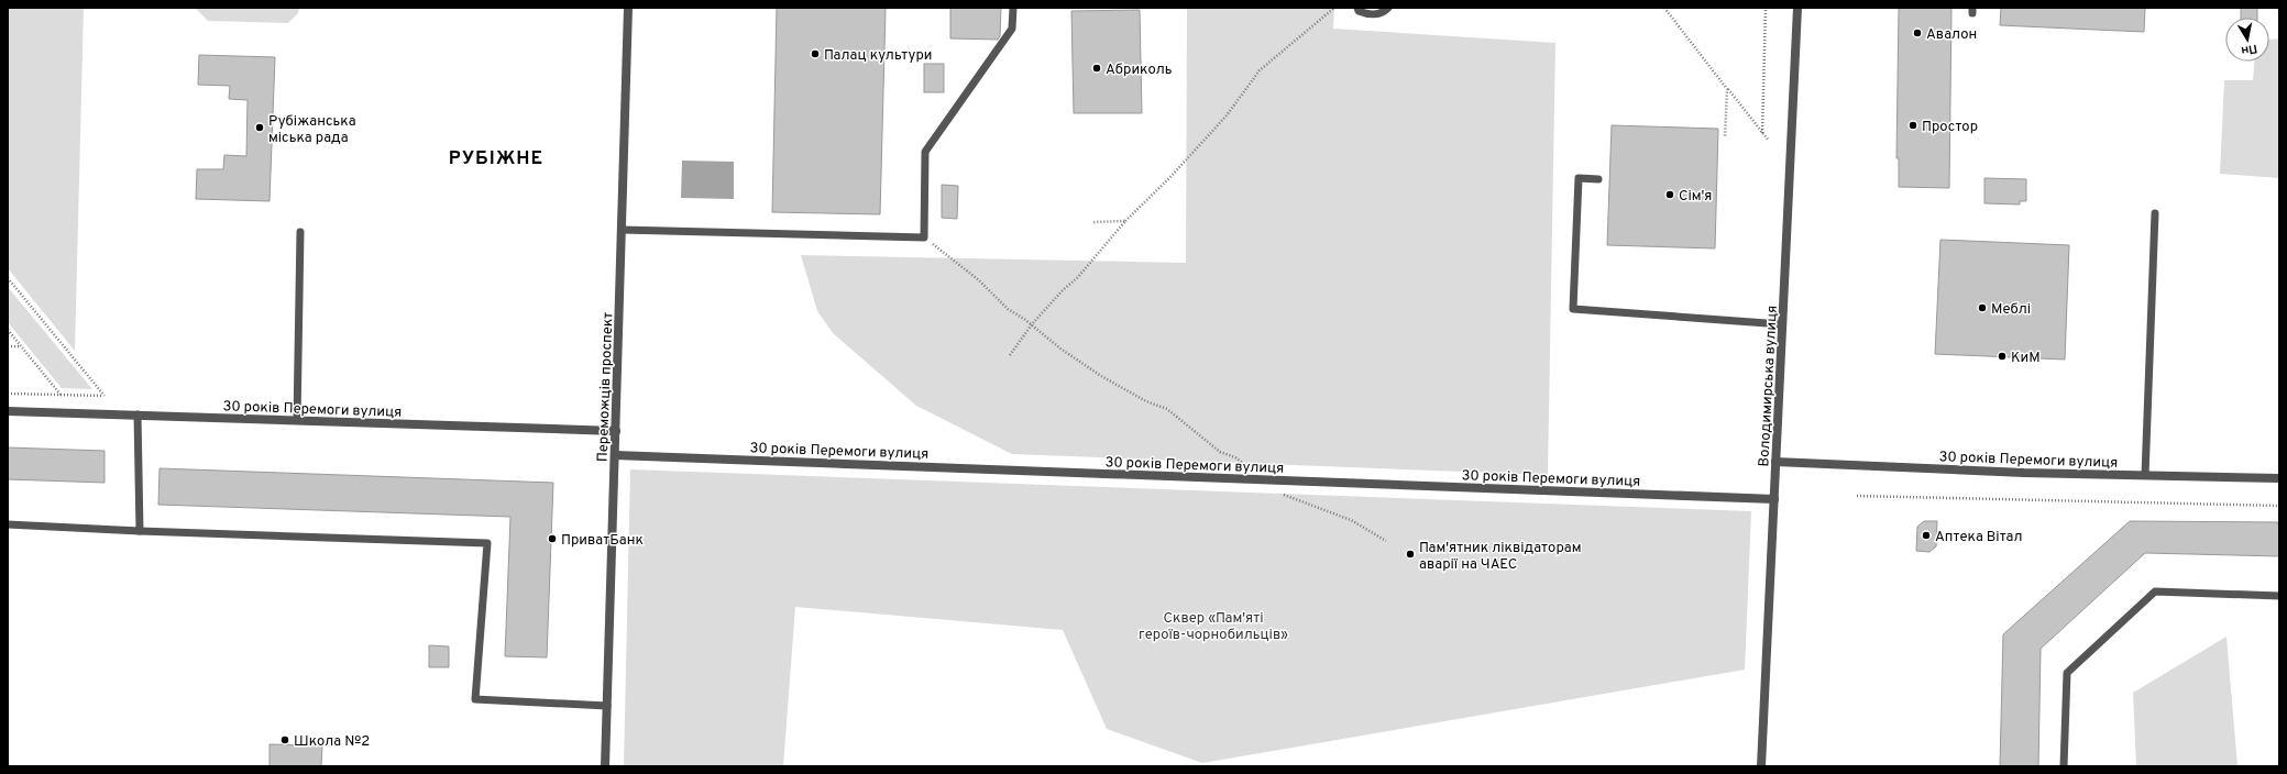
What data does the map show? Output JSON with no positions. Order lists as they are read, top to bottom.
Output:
{
  "streets": {
    "street": ["Володимирська вулиця", "Переможців проспект", "30 років Перемоги вулиця"]
  },
  "crossings": [
    ["Володимирська вулиця", "30 років Перемоги вулиця"],
    ["Переможців проспект", "30 років Перемоги вулиця"]
  ],
  "districts": ["РУБІЖНЕ"],
  "parks": ["Сквер «Пам'яті героїв-чорнобильців»"],
  "places": [
    "Авалон",
    "Палац культури",
    "Абриколь",
    "Простор",
    "Рубіжанська міська рада",
    "Сім'я",
    "Меблі",
    "КиМ",
    "Аптека Вітал",
    "ПриватБанк",
    "Пам'ятник ліквідаторам аварії на ЧАЕС",
    "Школа №2"
  ],
  "north": "bottom"
}
